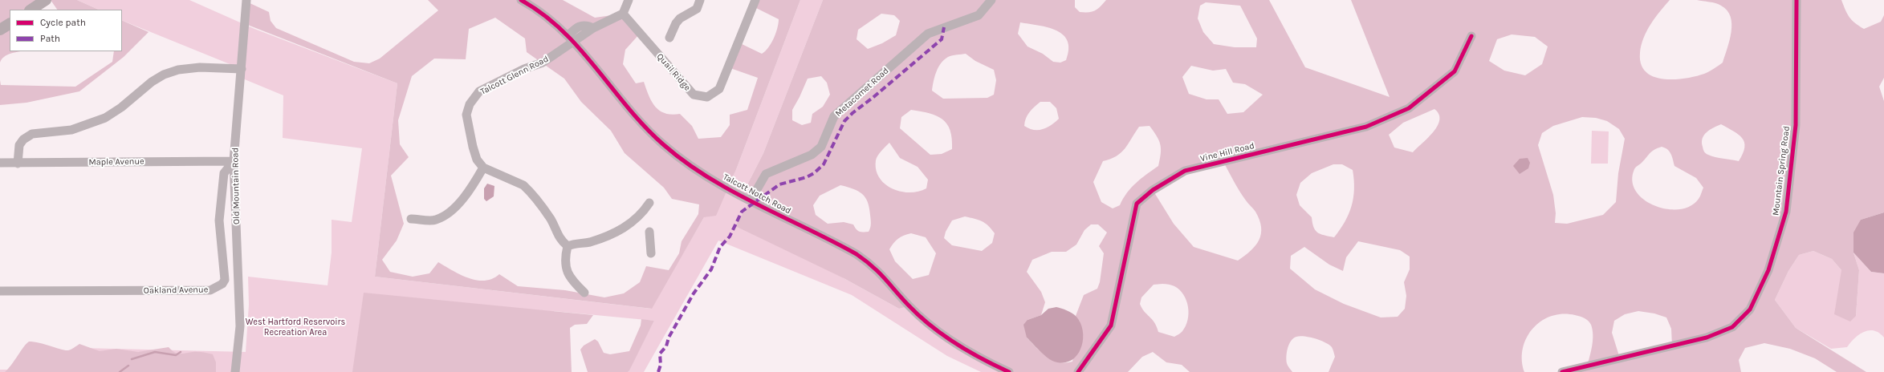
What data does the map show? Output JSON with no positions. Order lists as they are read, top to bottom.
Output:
{
  "streets": {
    "street": [
      "Quail Ridge",
      "Talcott Glenn Road",
      "Metacomet Road",
      "Vine Hill Road",
      "Maple Avenue",
      "Mountain Spring Road",
      "Old Mountain Road",
      "Talcott Notch Road",
      "Oakland Avenue"
    ]
  },
  "crossings": [
    ["Quail Ridge", "Talcott Glenn Road"],
    ["Talcott Glenn Road", "Talcott Notch Road"],
    ["Metacomet Road", "Talcott Notch Road"],
    ["Maple Avenue", "Old Mountain Road"],
    ["Maple Avenue", "Oakland Avenue"],
    ["Old Mountain Road", "Oakland Avenue"]
  ],
  "parks": ["West Hartford Reservoirs Recreation Area"],
  "legend": ["Cycle path", "Path"]
}
